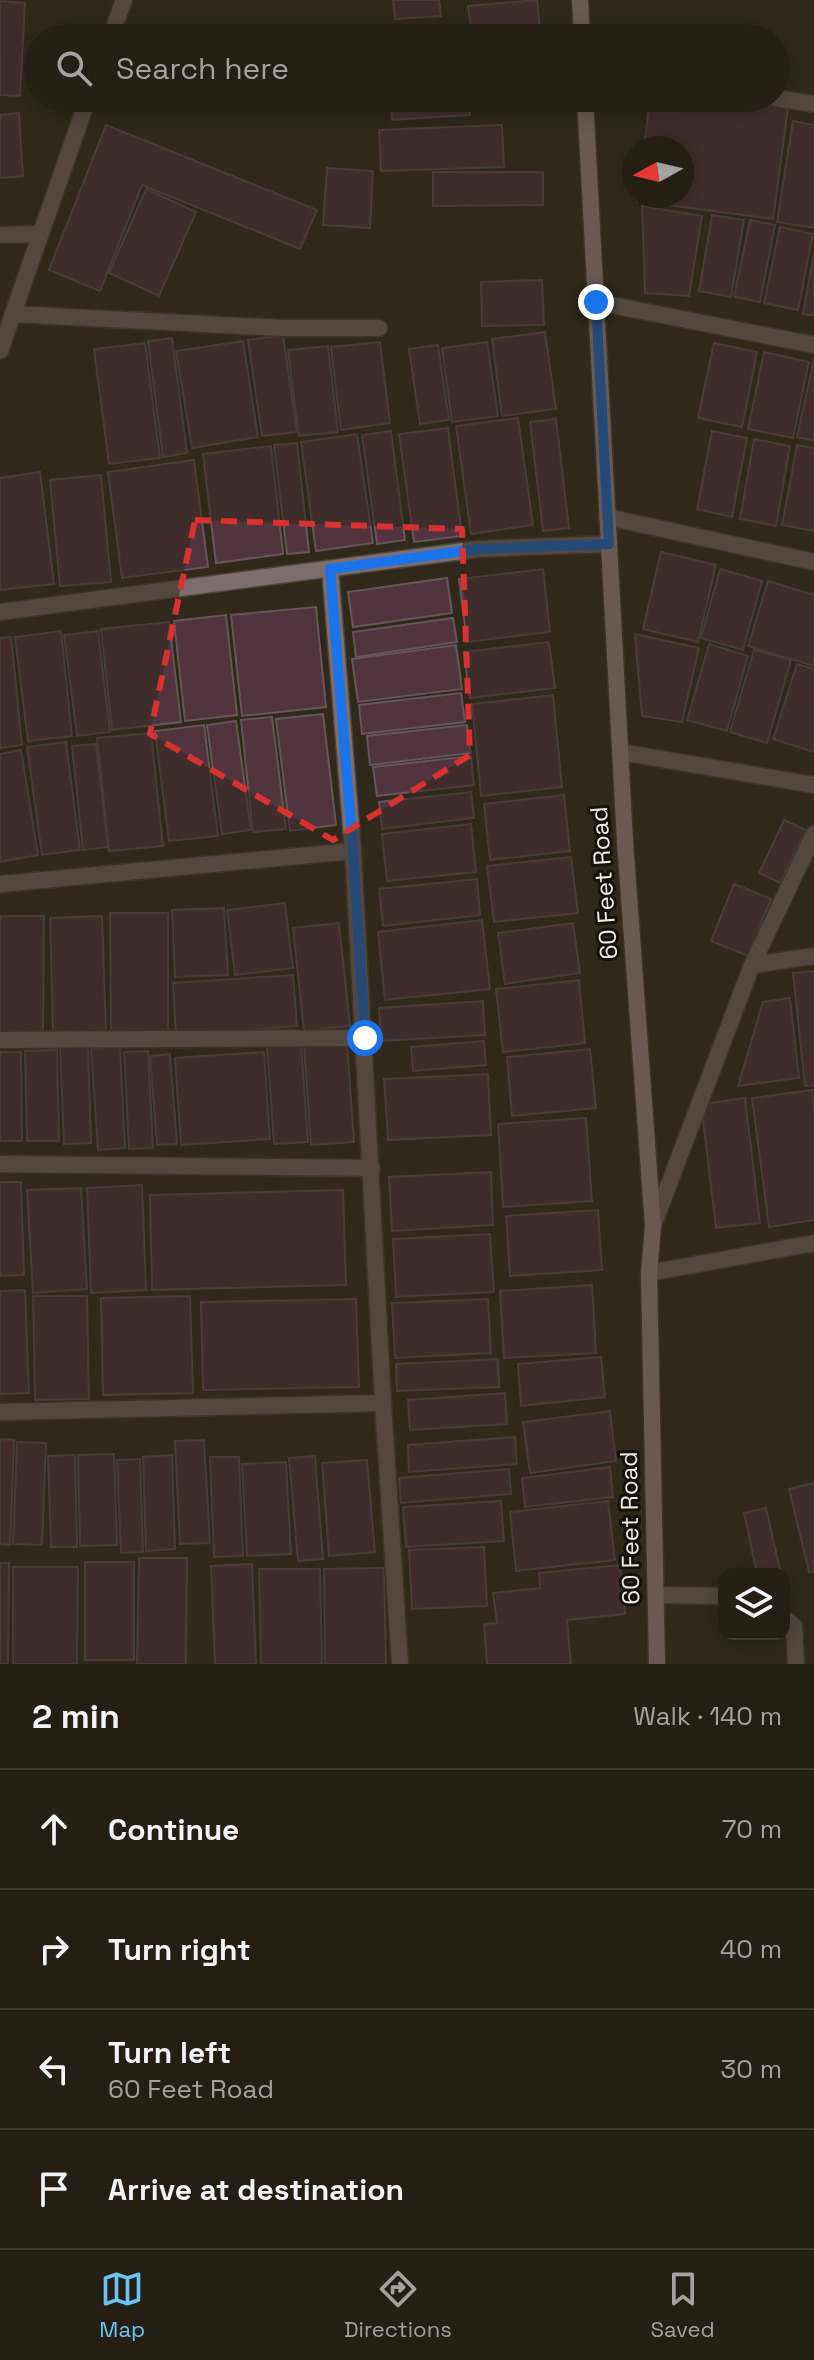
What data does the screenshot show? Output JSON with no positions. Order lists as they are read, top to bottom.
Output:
{
  "streets": {
    "main road": ["60 Feet Road"]
  },
  "north": "left",
  "page": {
    "search": "Search here",
    "heading": ["2 min", "Walk · 140 m"],
    "list": [
      ["Continue", "70 m"],
      ["Turn right", "40 m"],
      ["Turn left", "60 Feet Road", "30 m"],
      "Arrive at destination"
    ],
    "nav": ["Map", "Directions", "Saved"]
  }
}
